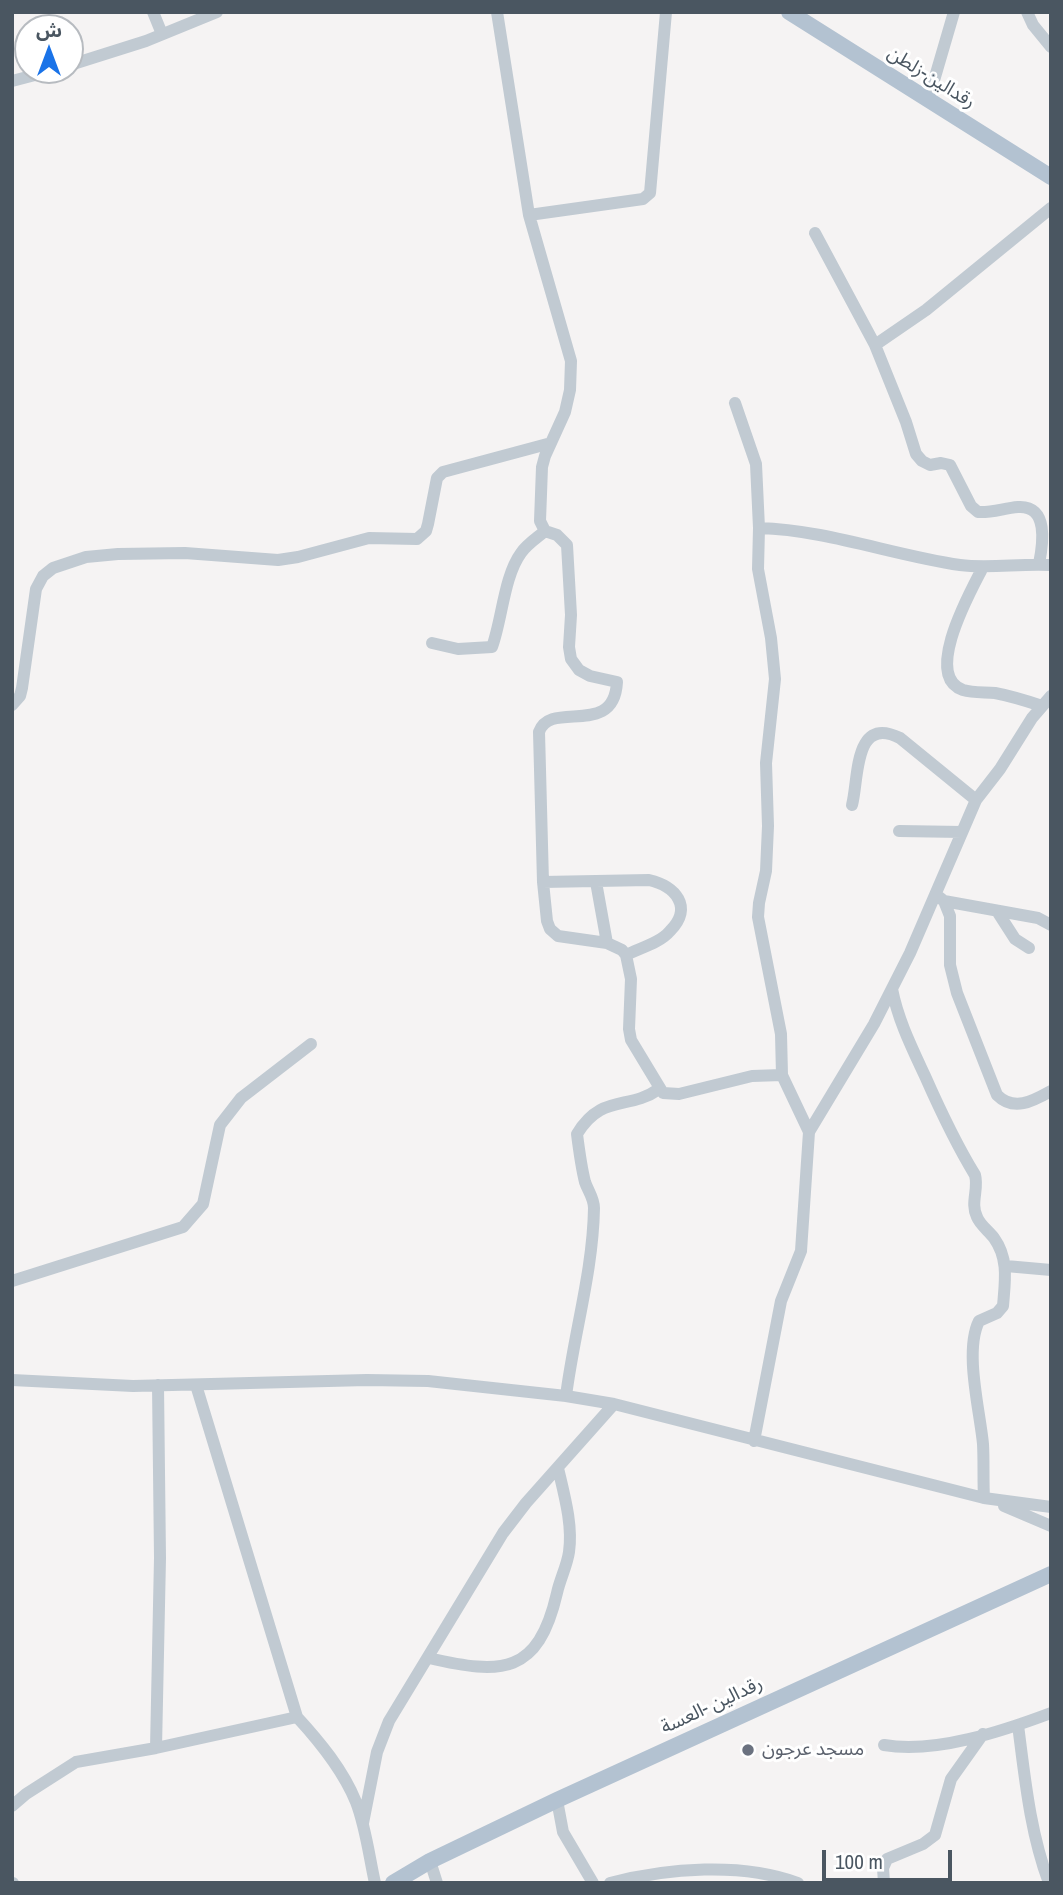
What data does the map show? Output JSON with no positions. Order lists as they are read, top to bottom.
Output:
{
  "streets": {
    "main road": ["رقدالين-زلطن", "رقدالين -العسة"]
  },
  "places": ["مسجد عرجون"],
  "scale_bar": "100 m",
  "north": "top"
}
